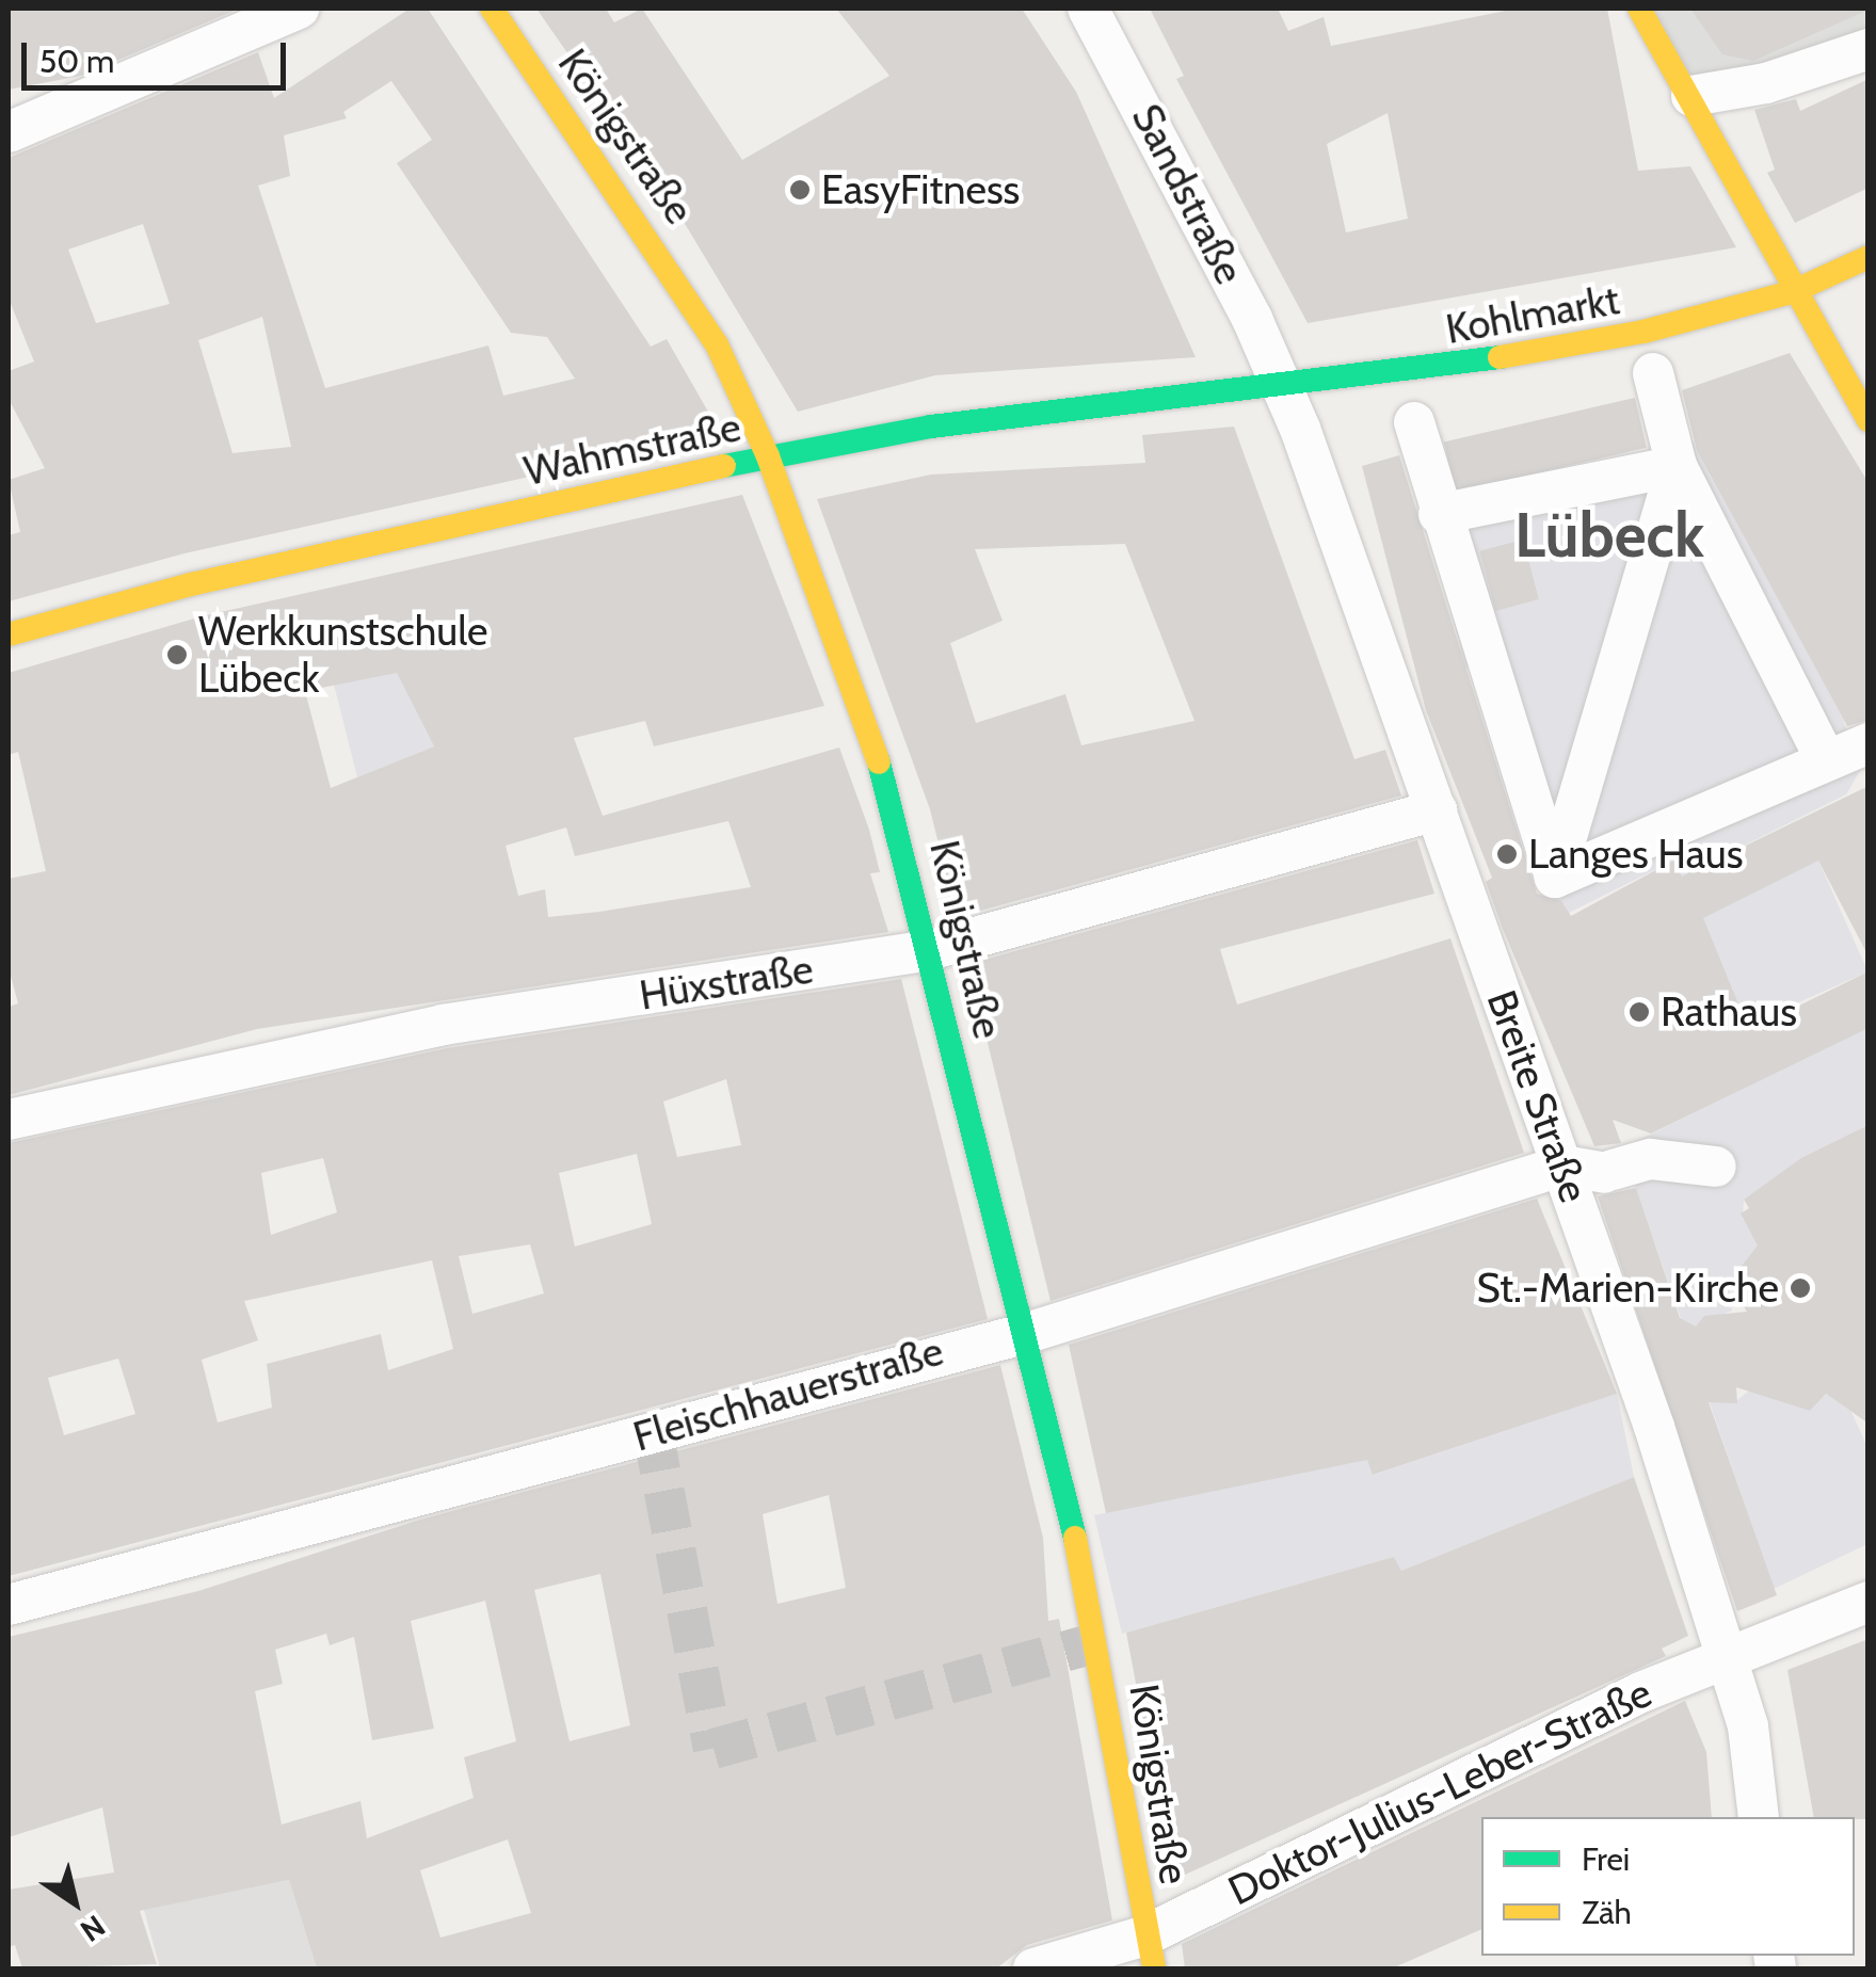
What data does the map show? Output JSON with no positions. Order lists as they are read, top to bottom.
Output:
{
  "streets": {
    "street": [
      "Königstraße",
      "Sandstraße",
      "Kohlmarkt",
      "Wahmstraße",
      "Hüxstraße",
      "Breite Straße",
      "Fleischhauerstraße",
      "Doktor-Julius-Leber-Straße"
    ]
  },
  "crossings": [
    ["Königstraße", "Wahmstraße"],
    ["Königstraße", "Hüxstraße"],
    ["Königstraße", "Fleischhauerstraße"],
    ["Königstraße", "Doktor-Julius-Leber-Straße"],
    ["Sandstraße", "Kohlmarkt"],
    ["Sandstraße", "Wahmstraße"],
    ["Sandstraße", "Breite Straße"],
    ["Kohlmarkt", "Wahmstraße"],
    ["Kohlmarkt", "Breite Straße"],
    ["Wahmstraße", "Breite Straße"],
    ["Hüxstraße", "Breite Straße"],
    ["Breite Straße", "Fleischhauerstraße"],
    ["Breite Straße", "Doktor-Julius-Leber-Straße"]
  ],
  "districts": ["Lübeck"],
  "places": [
    "EasyFitness",
    "Werkkunstschule Lübeck",
    "Langes Haus",
    "Rathaus",
    "St.-Marien-Kirche"
  ],
  "legend": ["Frei", "Zäh"],
  "scale_bar": "50 m",
  "north": "bottom right"
}
